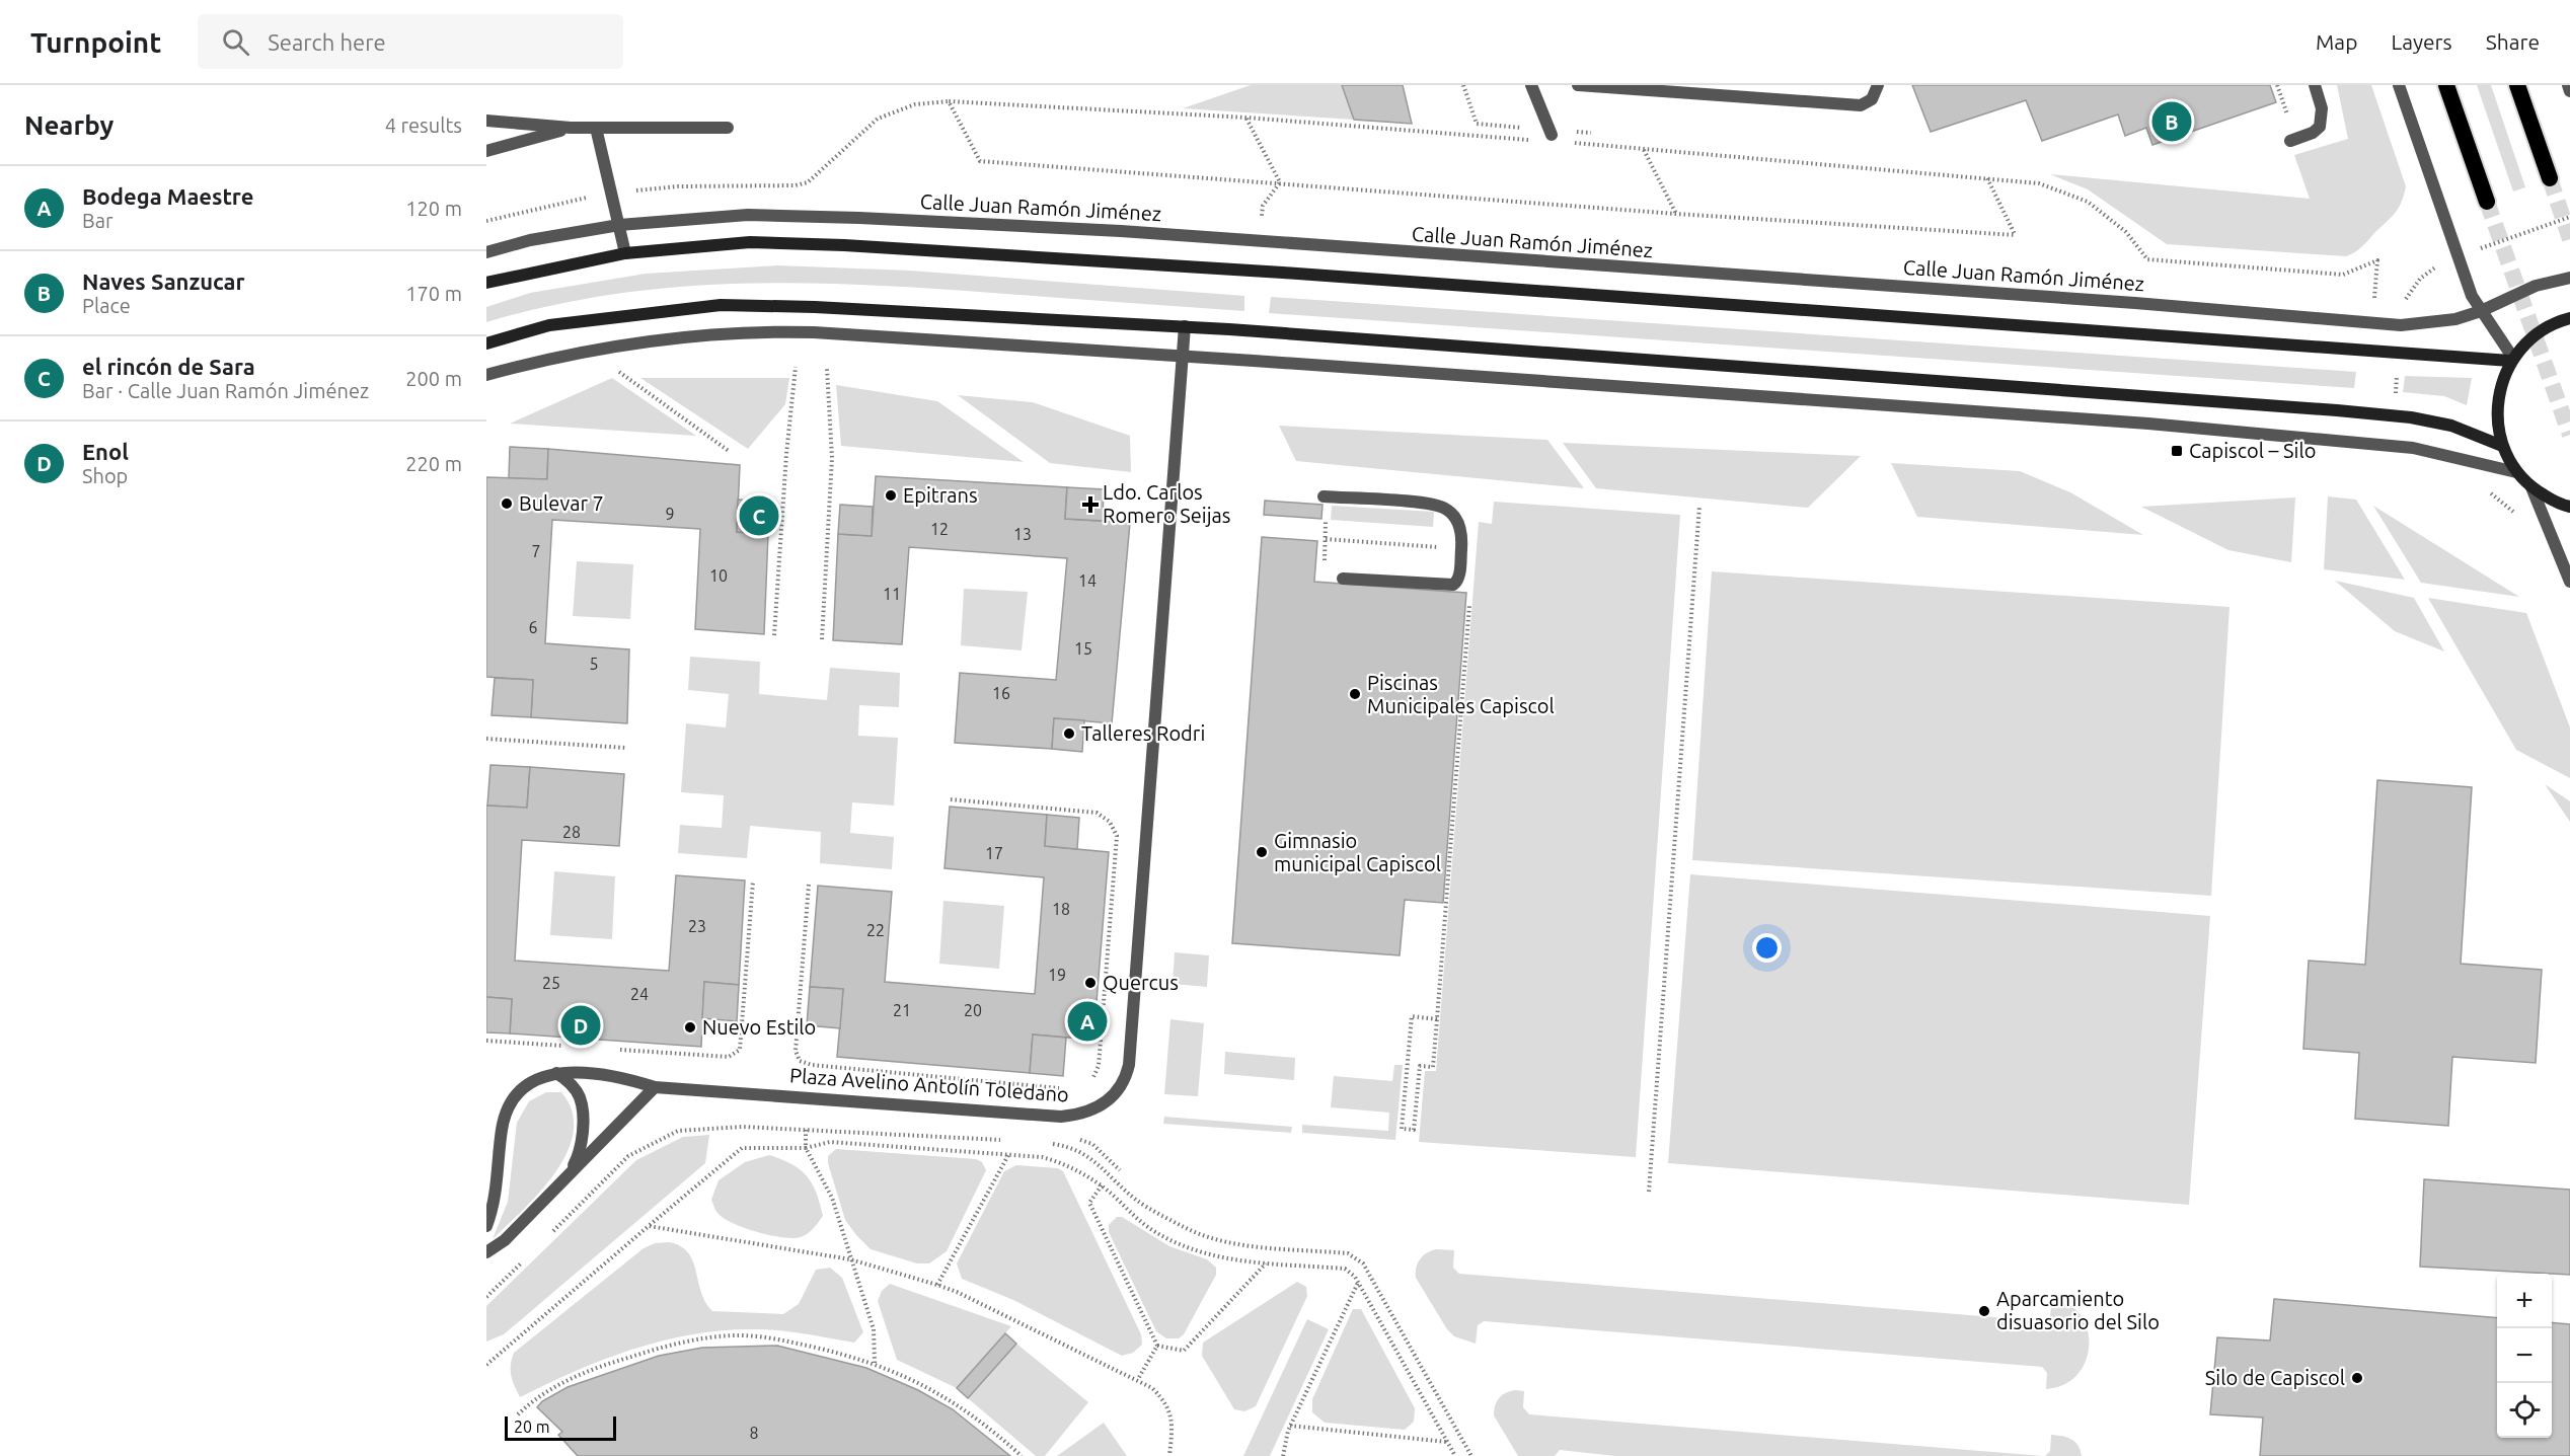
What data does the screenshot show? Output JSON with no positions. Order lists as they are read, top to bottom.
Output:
{
  "streets": {
    "street": ["Calle Juan Ramón Jiménez", "Plaza Avelino Antolín Toledano"]
  },
  "places": {
    "transit": ["Capiscol – Silo"],
    "other": [
      "Epitrans",
      "Bulevar 7",
      "Piscinas Municipales Capiscol",
      "Talleres Rodri",
      "Gimnasio municipal Capiscol",
      "Quercus",
      "Nuevo Estilo",
      "Aparcamiento disuasorio del Silo",
      "Silo de Capiscol"
    ],
    "health": ["Ldo. Carlos Romero Seijas"]
  },
  "house_numbers": [
    "9",
    "12",
    "13",
    "7",
    "10",
    "14",
    "11",
    "6",
    "15",
    "5",
    "16",
    "28",
    "17",
    "18",
    "23",
    "22",
    "19",
    "25",
    "24",
    "21",
    "20",
    "8"
  ],
  "scale_bar": "20 m",
  "page": {
    "header": "Turnpoint",
    "search": "Search here",
    "nav": ["Map", "Layers", "Share"],
    "heading": ["Nearby", "4 results"],
    "pins": [
      "B",
      "C",
      "A",
      "D"
    ],
    "list": [
      {
        "mark": "A",
        "name": "Bodega Maestre",
        "note": "Bar",
        "value": "120 m"
      },
      {
        "mark": "B",
        "name": "Naves Sanzucar",
        "note": "Place",
        "value": "170 m"
      },
      {
        "mark": "C",
        "name": "el rincón de Sara",
        "note": "Bar · Calle Juan Ramón Jiménez",
        "value": "200 m"
      },
      {
        "mark": "D",
        "name": "Enol",
        "note": "Shop",
        "value": "220 m"
      }
    ],
    "map_buttons": ["+", "−"],
    "scale": "20 m"
  }
}
